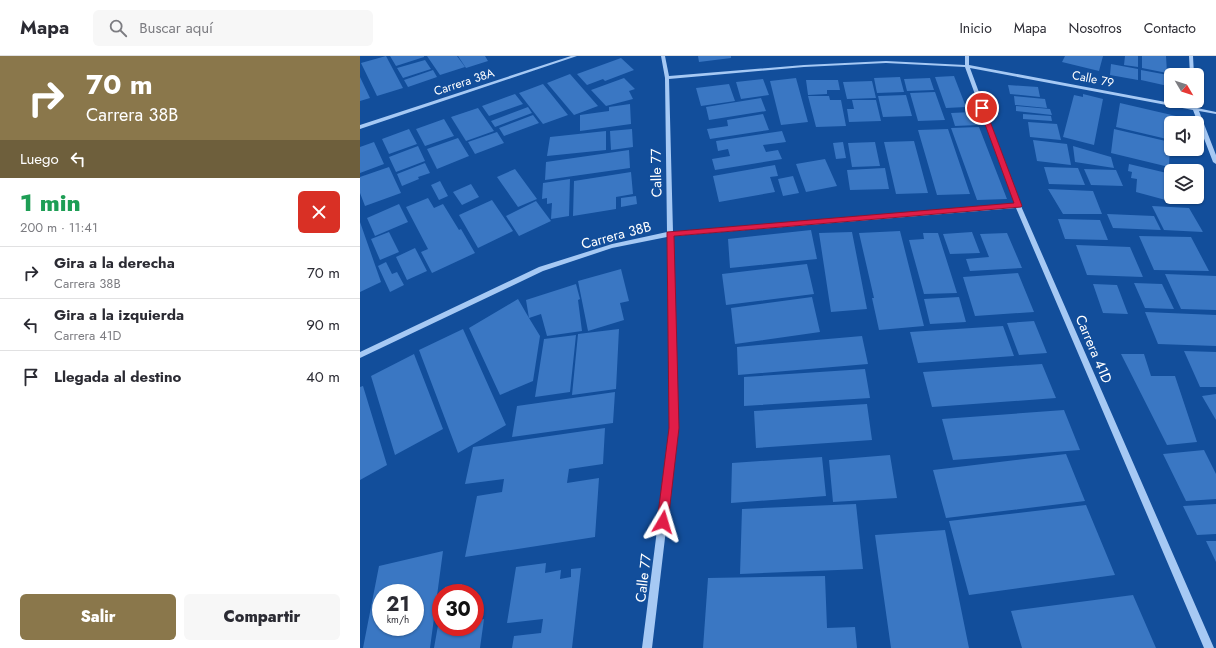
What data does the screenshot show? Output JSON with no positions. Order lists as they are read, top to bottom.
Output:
{
  "streets": {
    "street": [
      "Calle 79",
      "Carrera 38A",
      "Calle 77",
      "Carrera 38B",
      "Carrera 41D"
    ]
  },
  "crossings": [
    ["Calle 79", "Carrera 41D"],
    ["Calle 77", "Carrera 38B"],
    ["Carrera 38B", "Carrera 41D"]
  ],
  "north": "bottom right",
  "page": {
    "header": "Mapa",
    "search": "Buscar aquí",
    "nav": [
      "Inicio",
      "Mapa",
      "Nosotros",
      "Contacto"
    ],
    "turn": ["70 m", "Carrera 38B"],
    "then": "Luego",
    "heading": ["1 min", "200 m · 11:41"],
    "list": [
      {
        "name": "Gira a la derecha",
        "note": "Carrera 38B",
        "value": "70 m"
      },
      {
        "name": "Gira a la izquierda",
        "note": "Carrera 41D",
        "value": "90 m"
      },
      {
        "name": "Llegada al destino",
        "value": "40 m"
      }
    ],
    "speed": "21 km/h",
    "limit": "30",
    "buttons": ["Salir", "Compartir"]
  }
}
